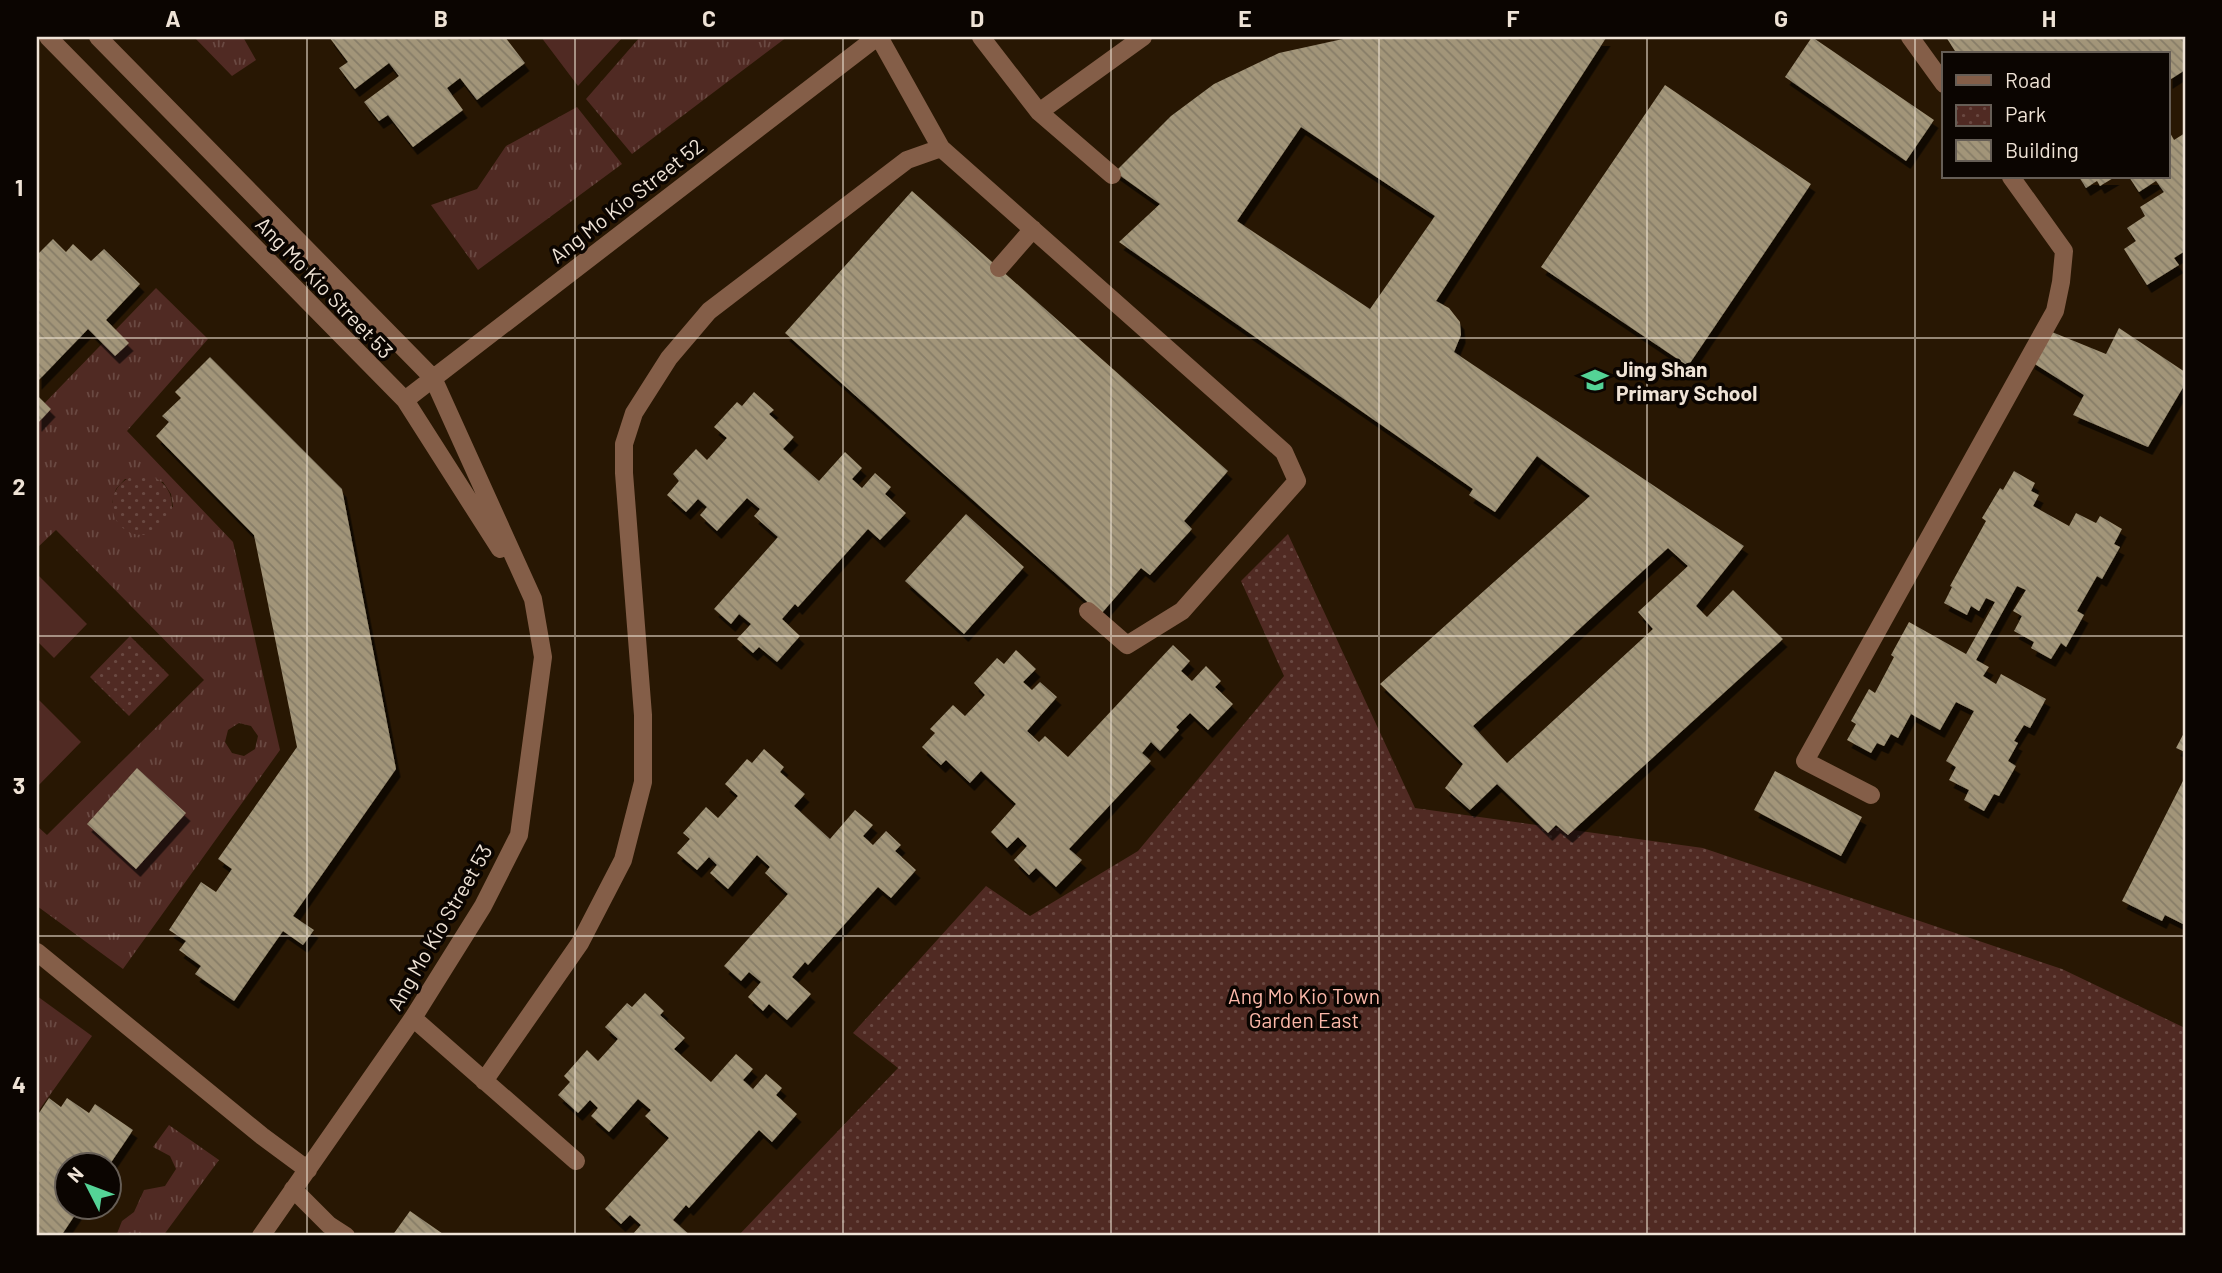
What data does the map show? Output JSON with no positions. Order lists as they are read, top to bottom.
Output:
{
  "streets": {
    "street": ["Ang Mo Kio Street 52", "Ang Mo Kio Street 53"]
  },
  "crossings": [
    ["Ang Mo Kio Street 52", "Ang Mo Kio Street 53"]
  ],
  "parks": ["Ang Mo Kio Town Garden East"],
  "places": {
    "school or university": ["Jing Shan Primary School"]
  },
  "legend": ["Road", "Park", "Building"],
  "north": "top left",
  "grid": {
    "columns": [
      "A",
      "B",
      "C",
      "D",
      "E",
      "F",
      "G",
      "H"
    ],
    "rows": [
      "1",
      "2",
      "3",
      "4"
    ]
  }
}
